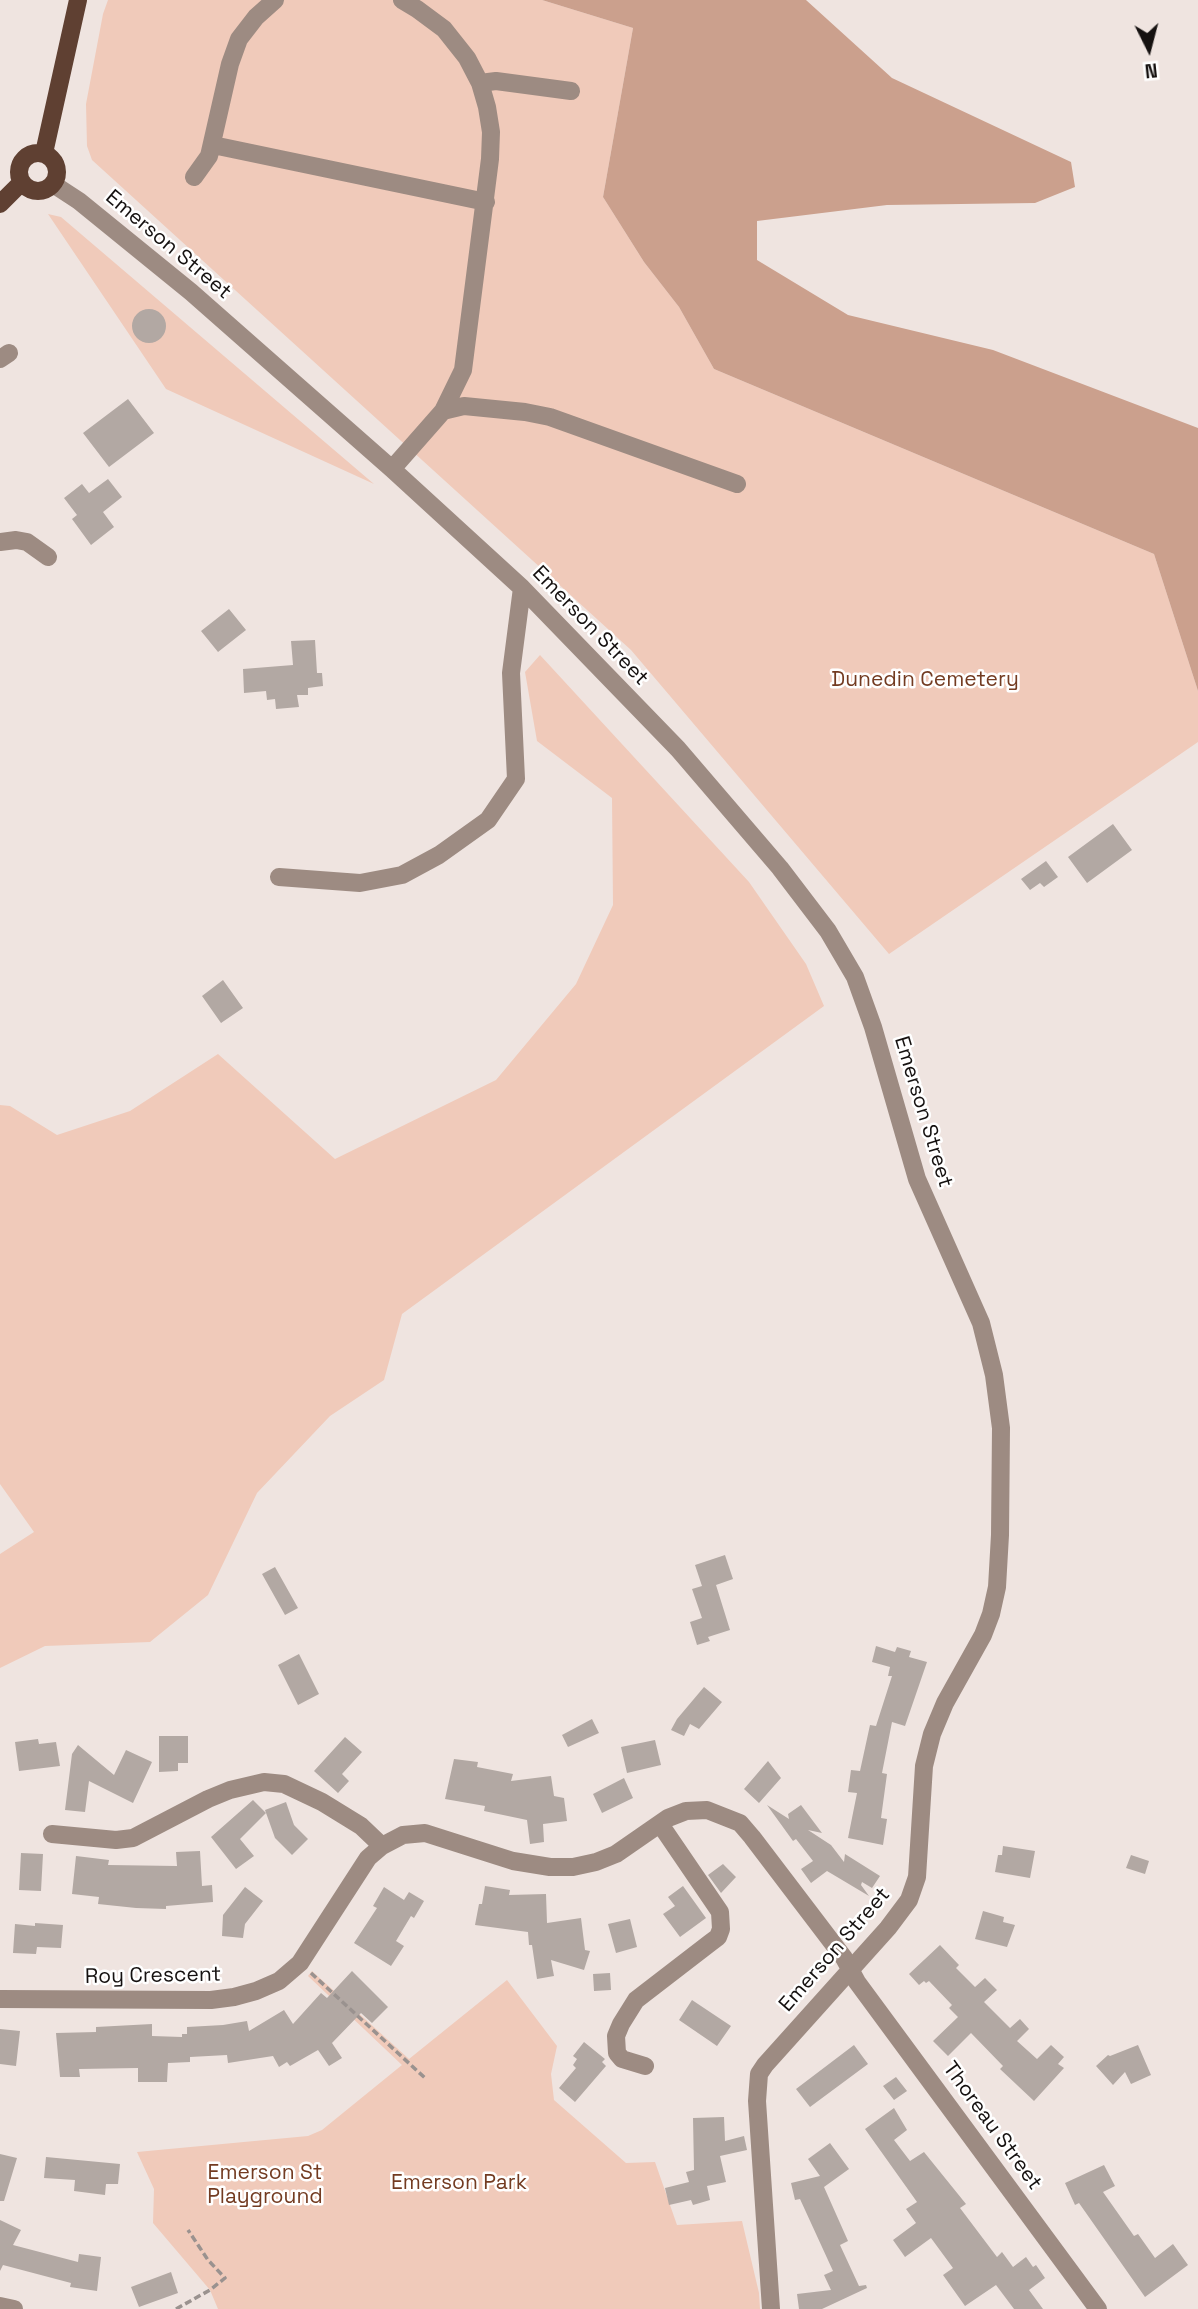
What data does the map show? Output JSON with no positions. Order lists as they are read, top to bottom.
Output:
{
  "streets": {
    "street": ["Emerson Street", "Roy Crescent", "Thoreau Street"]
  },
  "crossings": [
    ["Emerson Street", "Roy Crescent"],
    ["Emerson Street", "Thoreau Street"],
    ["Roy Crescent", "Thoreau Street"]
  ],
  "parks": ["Dunedin Cemetery", "Emerson St Playground", "Emerson Park"],
  "north": "bottom"
}
